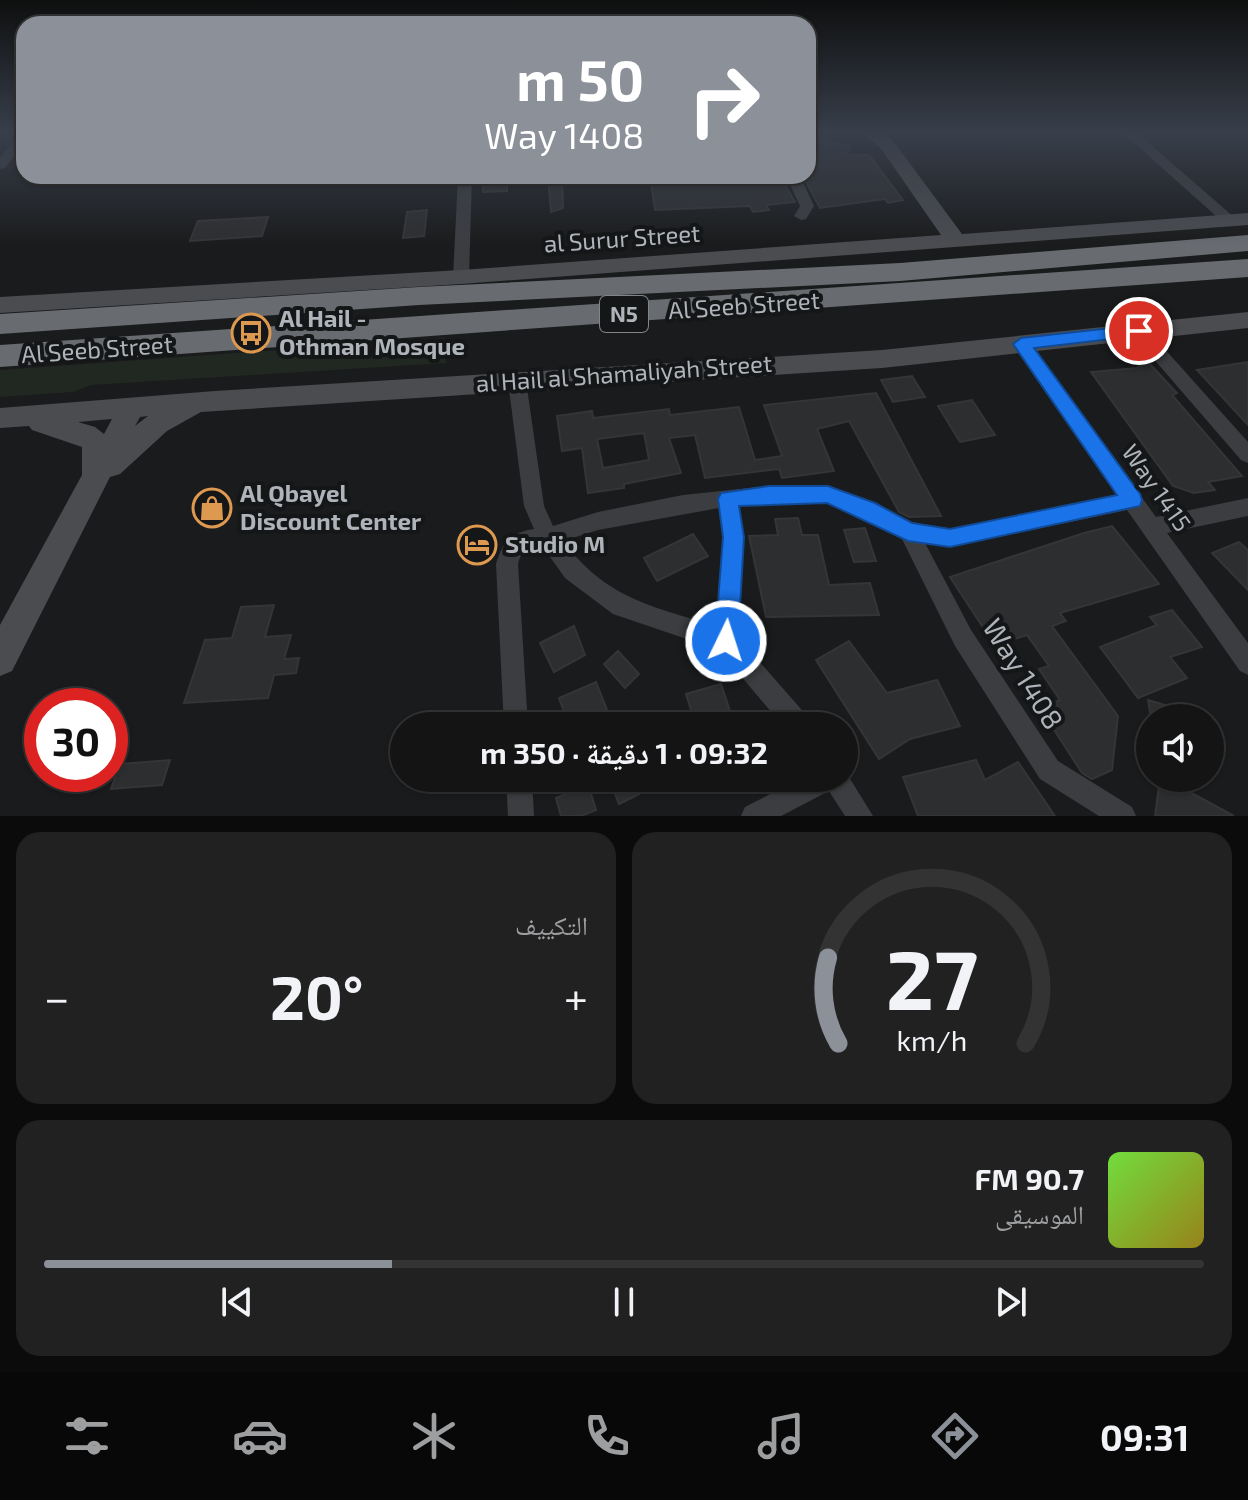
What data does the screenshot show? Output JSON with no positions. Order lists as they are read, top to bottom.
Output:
{
  "streets": {
    "highway": ["Al Seeb Street", "N5"],
    "street": [
      "al Surur Street",
      "al Hail al Shamaliyah Street",
      "Way 1415",
      "Way 1408"
    ]
  },
  "crossings": [
    ["al Hail al Shamaliyah Street", "Way 1415"]
  ],
  "places": {
    "bus stop": ["Al Hail - Othman Mosque"],
    "shop": ["Al Qbayel Discount Center"],
    "hotel": ["Studio M"]
  },
  "page": {
    "turn": ["50 m", "Way 1408"],
    "limit": "30",
    "trip": "09:32 · 1 دقيقة · 350 m",
    "tile": "التكييف",
    "heat": ["−", "20°", "+"],
    "song": ["90.7 FM", "الموسيقى"],
    "tabs": "09:31",
    "gauge": ["27", "km/h"]
  }
}
